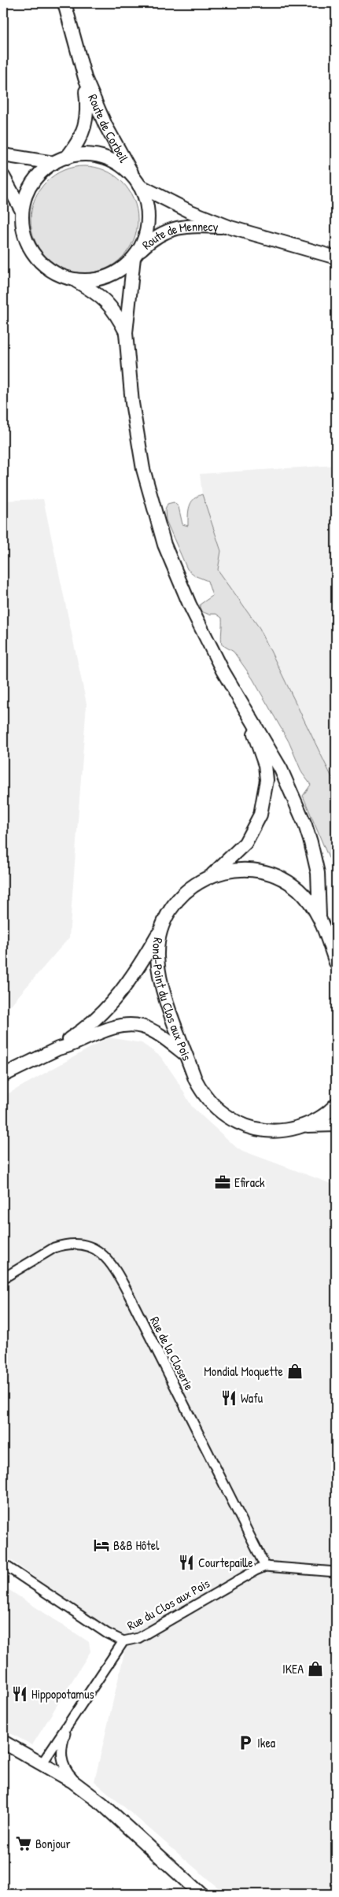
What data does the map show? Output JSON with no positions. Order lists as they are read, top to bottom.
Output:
{
  "streets": {
    "main road": ["Route de Corbeil", "Route de Mennecy", "Rond-Point du Clos aux Pois"],
    "street": ["Rue de la Closerie", "Rue du Clos aux Pois"]
  },
  "crossings": [
    ["Route de Corbeil", "Route de Mennecy"],
    ["Rue de la Closerie", "Rue du Clos aux Pois"]
  ],
  "places": {
    "office": ["Efirack"],
    "shop": ["Mondial Moquette", "IKEA"],
    "restaurant": ["Wafu", "Courtepaille", "Hippopotamus"],
    "hotel": ["B&B Hôtel"],
    "parking": ["Ikea"],
    "supermarket": ["Bonjour"]
  }
}
